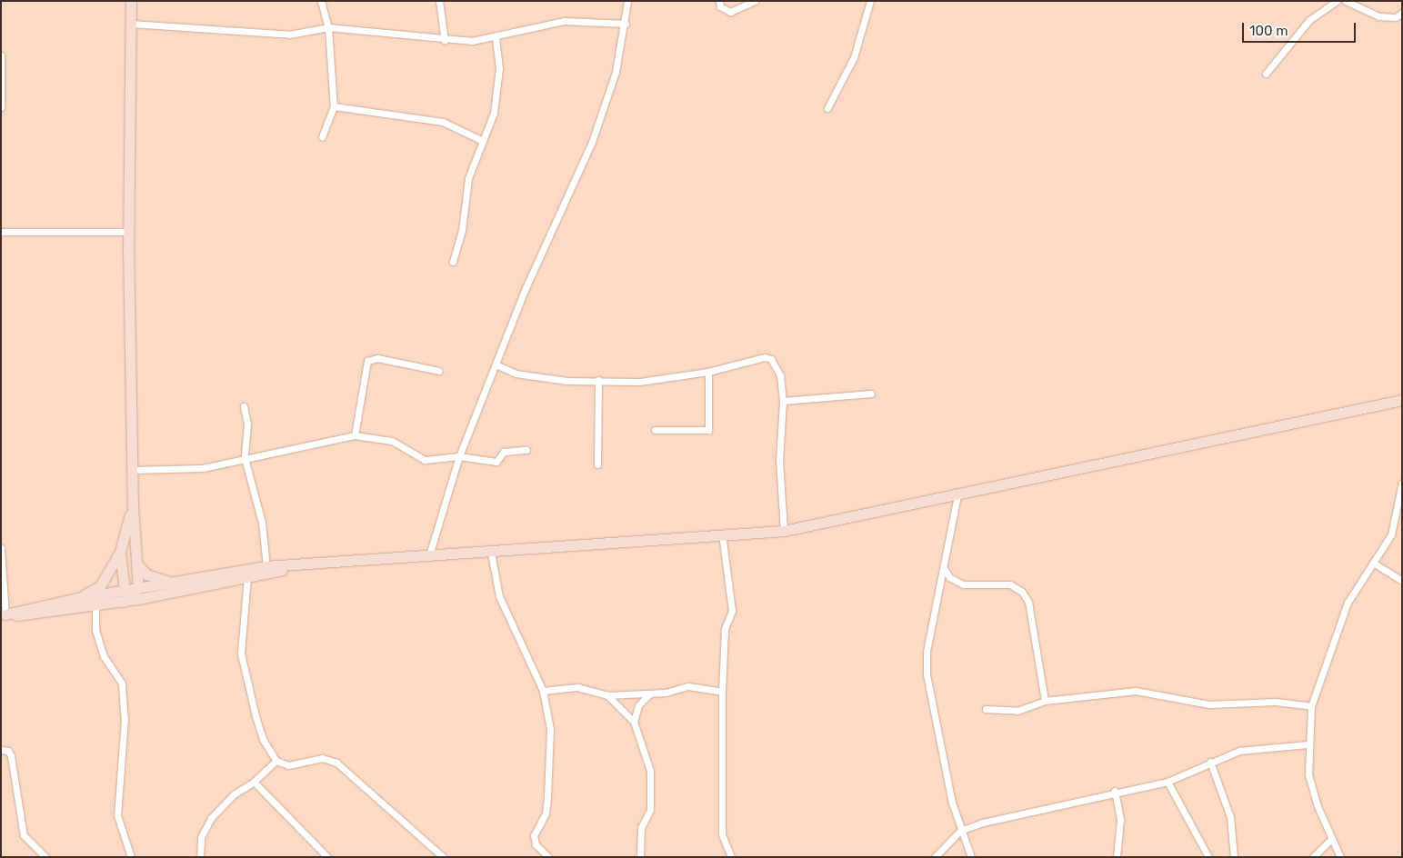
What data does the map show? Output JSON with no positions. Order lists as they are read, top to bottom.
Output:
{
  "scale_bar": "100 m"
}
